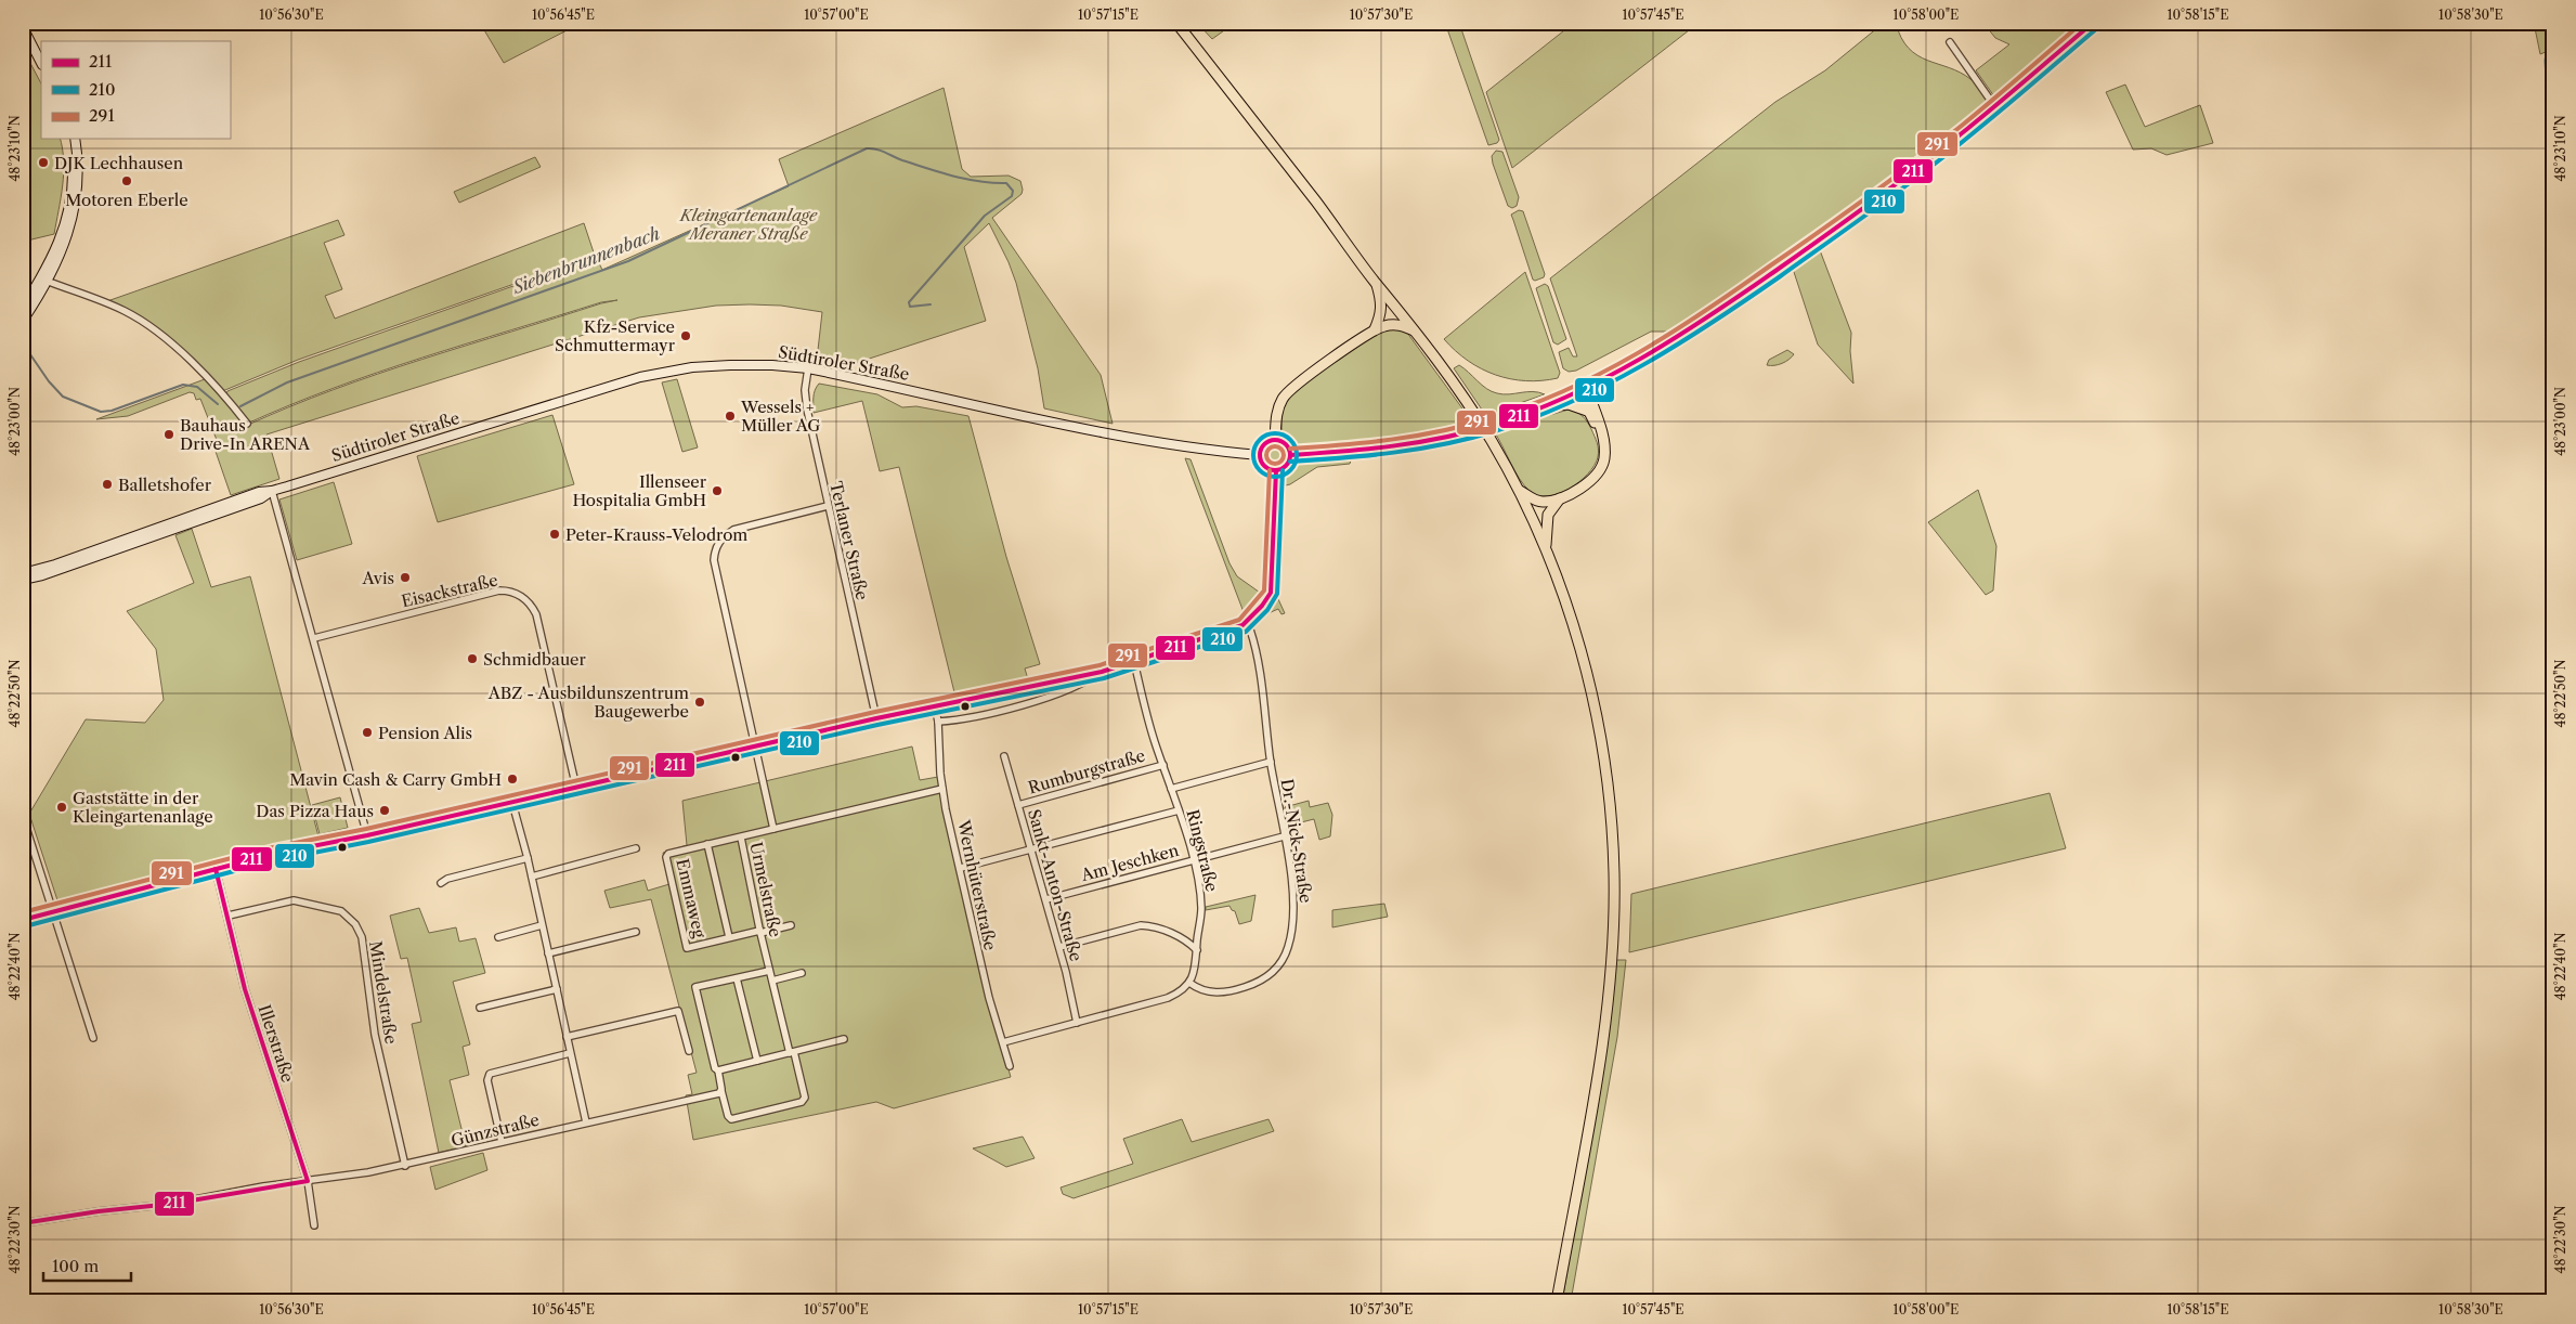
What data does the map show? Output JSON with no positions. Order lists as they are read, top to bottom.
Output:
{
  "streets": {
    "main road": ["Südtiroler Straße"],
    "street": [
      "Terlaner Straße",
      "Eisackstraße",
      "Rumburgstraße",
      "Dr.-Nick-Straße",
      "Ringstraße",
      "Am Jeschken",
      "Wernhüterstraße",
      "Sankt-Anton-Straße",
      "Urmelstraße",
      "Emmaweg",
      "Mindelstraße",
      "Illerstraße",
      "Günzstraße"
    ]
  },
  "crossings": [
    ["Südtiroler Straße", "Terlaner Straße"],
    ["Rumburgstraße", "Ringstraße"],
    ["Rumburgstraße", "Sankt-Anton-Straße"],
    ["Dr.-Nick-Straße", "Ringstraße"],
    ["Dr.-Nick-Straße", "Am Jeschken"],
    ["Ringstraße", "Am Jeschken"],
    ["Am Jeschken", "Sankt-Anton-Straße"],
    ["Wernhüterstraße", "Urmelstraße"],
    ["Urmelstraße", "Emmaweg"],
    ["Urmelstraße", "Günzstraße"],
    ["Mindelstraße", "Illerstraße"],
    ["Mindelstraße", "Günzstraße"],
    ["Illerstraße", "Günzstraße"]
  ],
  "water": ["Siebenbrunnenbach"],
  "parks": ["Kleingartenanlage Meraner Straße"],
  "places": [
    "DJK Lechhausen",
    "Motoren Eberle",
    "Kfz-Service Schmuttermayr",
    "Wessels + Müller AG",
    "Bauhaus Drive-In ARENA",
    "Balletshofer",
    "Illenseer Hospitalia GmbH",
    "Peter-Krauss-Velodrom",
    "Avis",
    "Schmidbauer",
    "ABZ - Ausbildunszentrum Baugewerbe",
    "Pension Alis",
    "Mavin Cash & Carry GmbH",
    "Gaststätte in der Kleingartenanlage",
    "Das Pizza Haus"
  ],
  "lines": ["transit line 211", "transit line 291", "transit line 210"],
  "legend": ["211", "210", "291"],
  "scale_bar": "100 m",
  "coordinates": [
    "10°56'30\"E",
    "10°56'45\"E",
    "10°57'00\"E",
    "10°57'15\"E",
    "10°57'30\"E",
    "10°57'45\"E",
    "10°58'00\"E",
    "10°58'15\"E",
    "10°58'30\"E",
    "48°23'10\"N",
    "48°23'00\"N",
    "48°22'50\"N",
    "48°22'40\"N",
    "48°22'30\"N"
  ]
}
